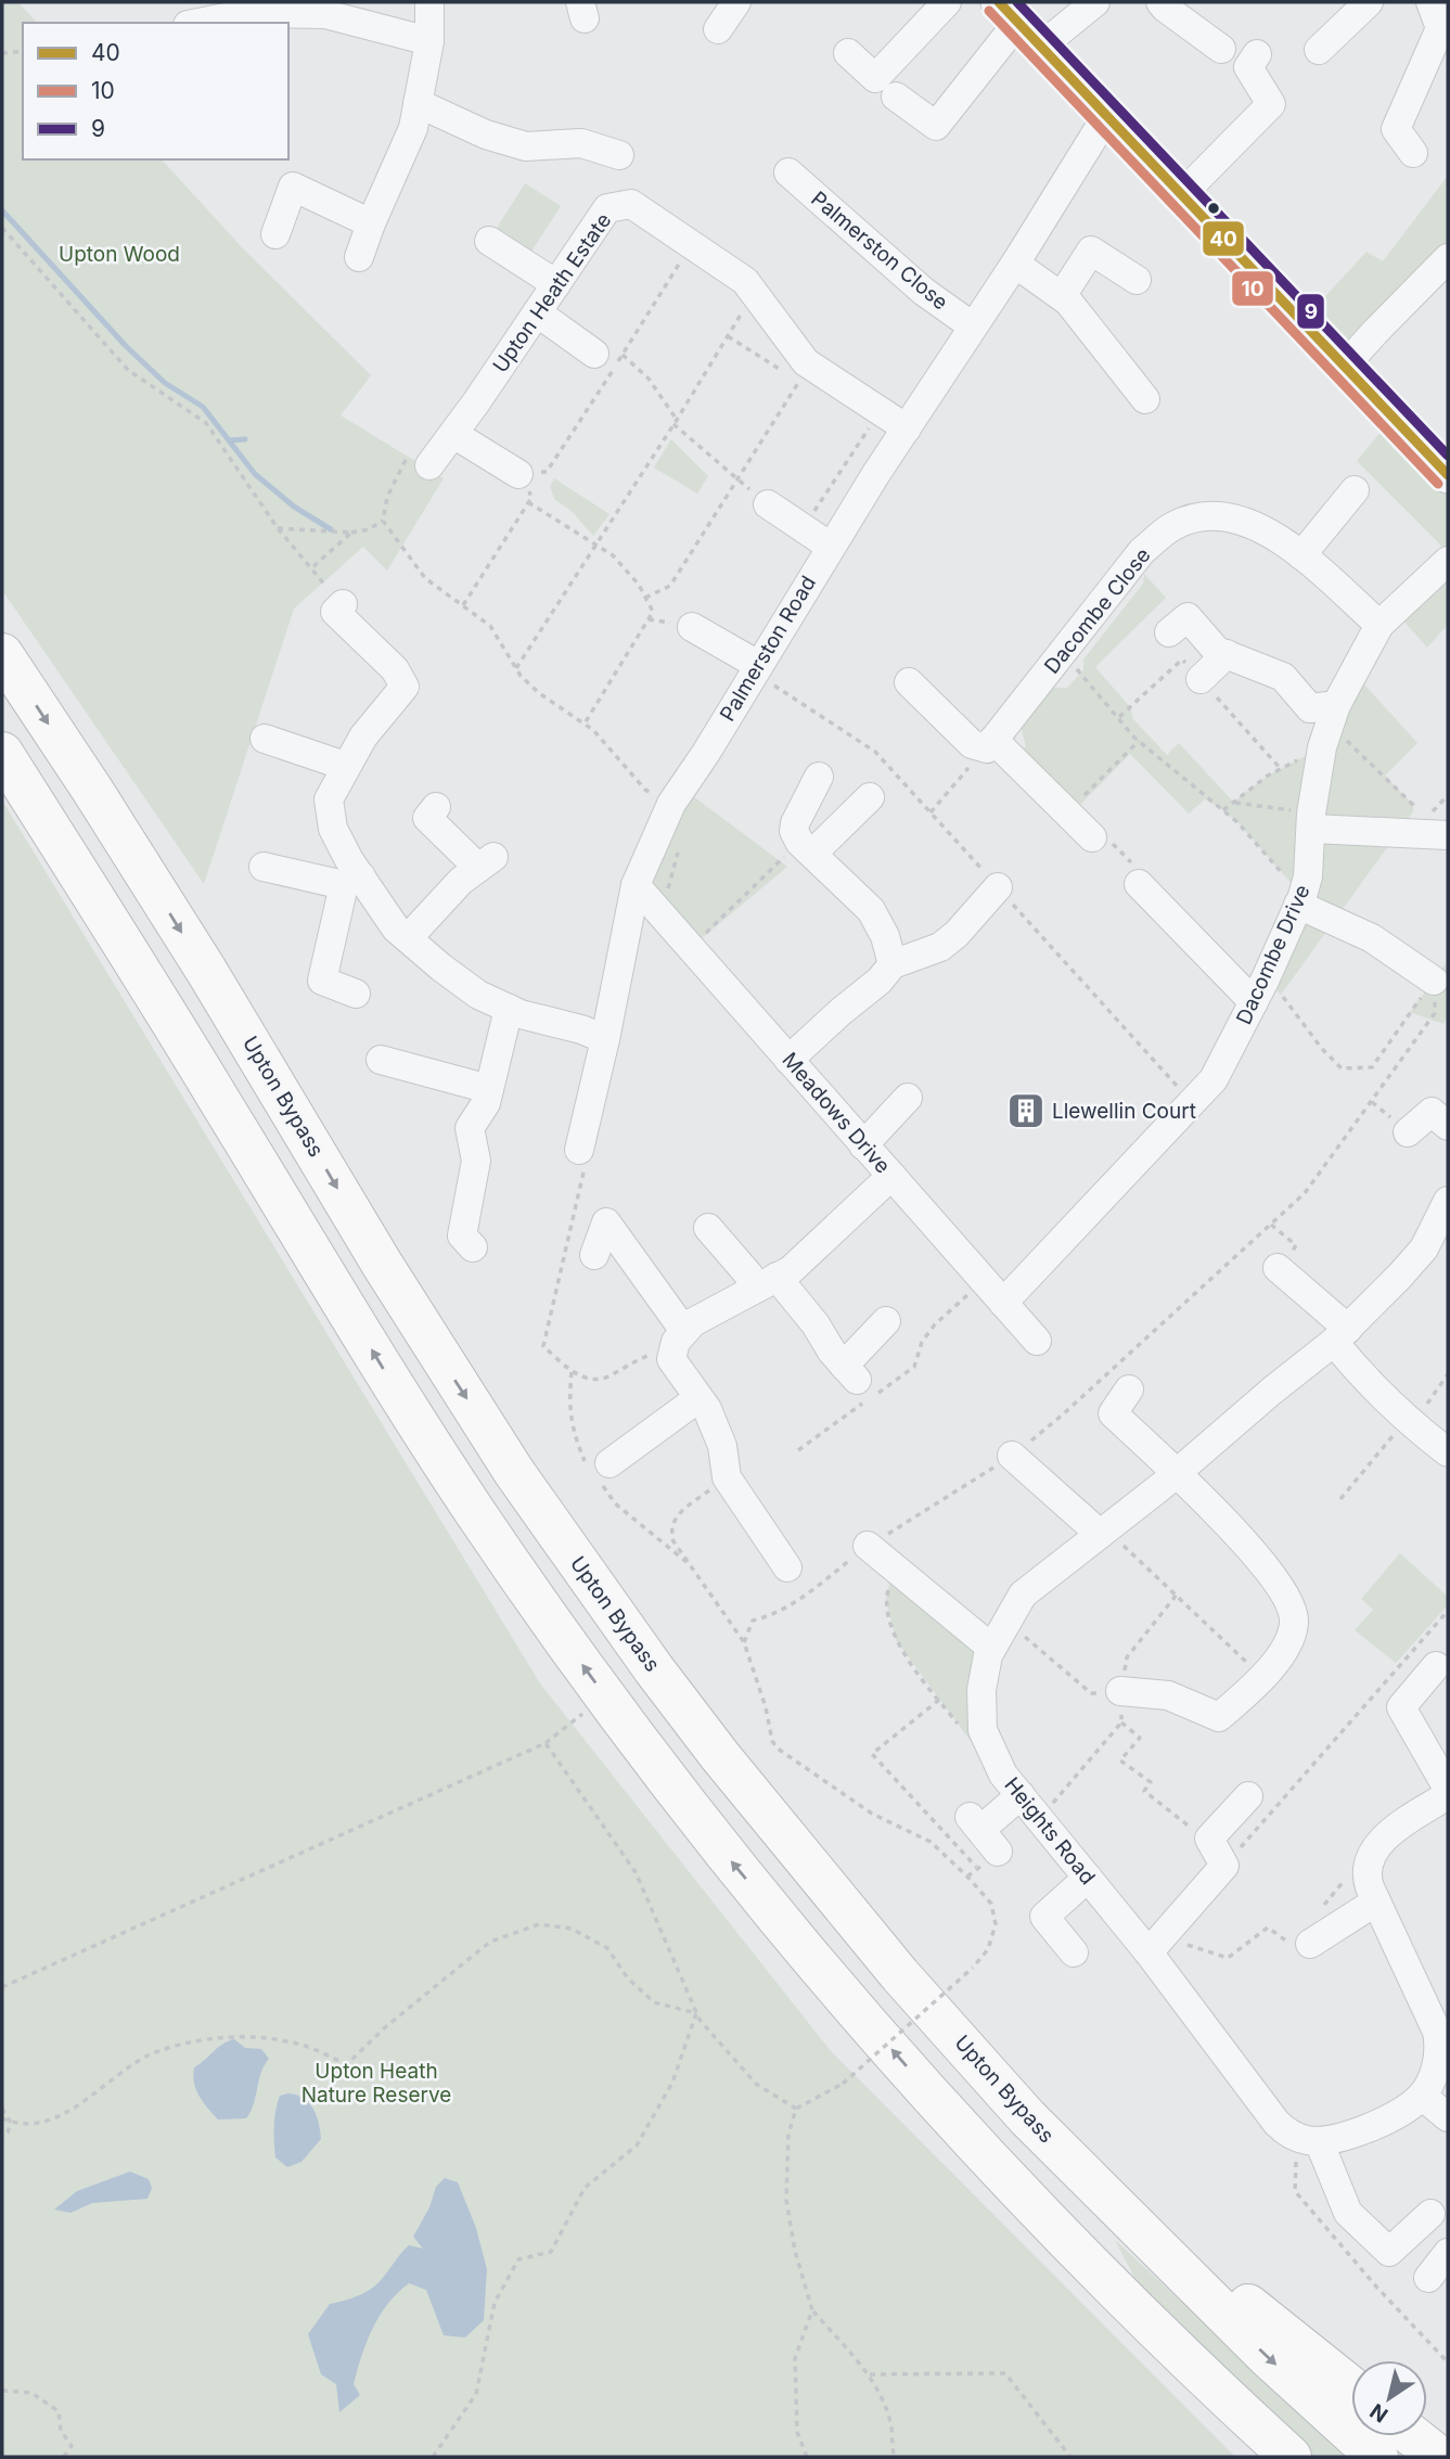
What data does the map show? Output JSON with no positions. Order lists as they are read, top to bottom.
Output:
{
  "streets": {
    "highway": ["Upton Bypass"],
    "street": [
      "Palmerston Close",
      "Upton Heath Estate",
      "Dacombe Close",
      "Palmerston Road",
      "Dacombe Drive",
      "Meadows Drive",
      "Heights Road"
    ]
  },
  "crossings": [
    ["Palmerston Close", "Palmerston Road"],
    ["Upton Heath Estate", "Palmerston Road"],
    ["Dacombe Close", "Dacombe Drive"],
    ["Palmerston Road", "Meadows Drive"],
    ["Dacombe Drive", "Meadows Drive"]
  ],
  "parks": ["Upton Wood", "Upton Heath Nature Reserve"],
  "places": {
    "building": ["Llewellin Court"]
  },
  "lines": ["transit line 40", "transit line 9", "transit line 10"],
  "legend": ["40", "10", "9"],
  "north": "bottom left"
}
